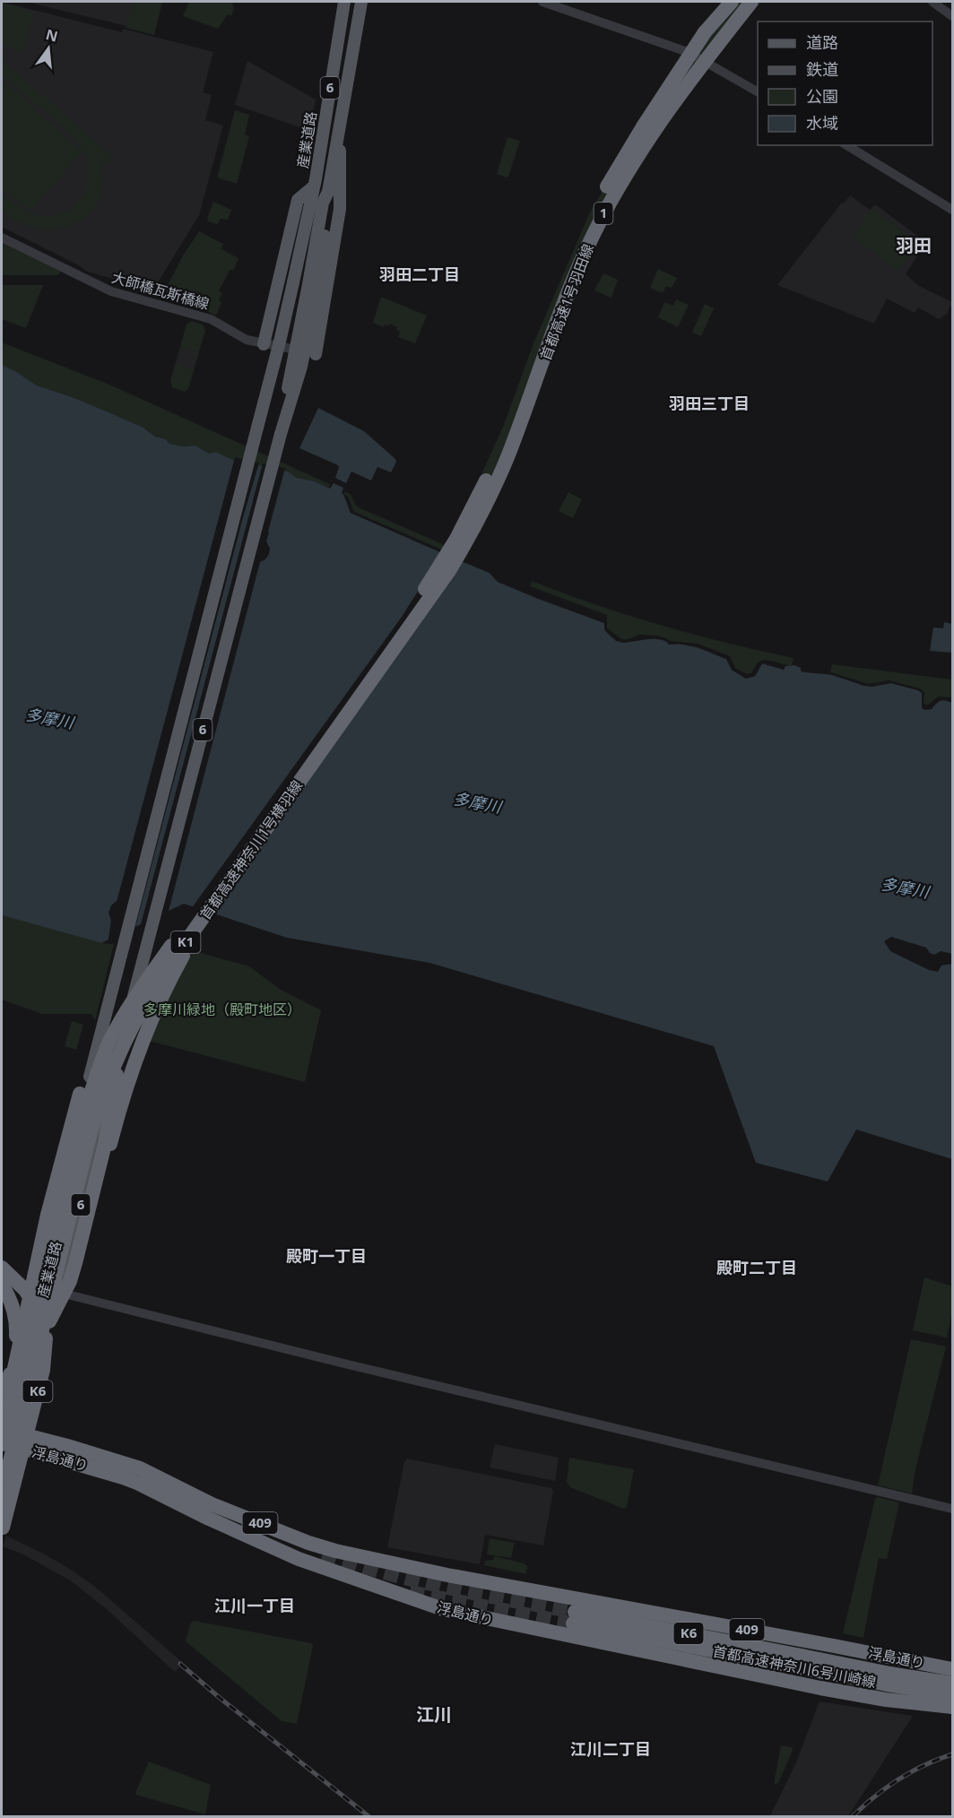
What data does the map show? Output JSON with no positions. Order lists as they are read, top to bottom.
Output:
{
  "streets": {
    "highway": [
      "1",
      "首都高速1号羽田線",
      "首都高速神奈川1号横羽線",
      "K1",
      "K6",
      "浮島通り",
      "409",
      "首都高速神奈川6号川崎線"
    ],
    "main road": ["6", "産業道路"],
    "street": ["大師橋瓦斯橋線"]
  },
  "crossings": [
    ["産業道路", "首都高速神奈川1号横羽線"],
    ["産業道路", "K6"],
    ["産業道路", "浮島通り"],
    ["首都高速1号羽田線", "首都高速神奈川1号横羽線"]
  ],
  "districts": [
    "羽田",
    "羽田二丁目",
    "羽田三丁目",
    "殿町一丁目",
    "殿町二丁目",
    "江川一丁目",
    "江川",
    "江川二丁目"
  ],
  "water": ["多摩川"],
  "parks": ["多摩川緑地（殿町地区）"],
  "legend": [
    "道路",
    "鉄道",
    "公園",
    "水域"
  ],
  "north": "top"
}
